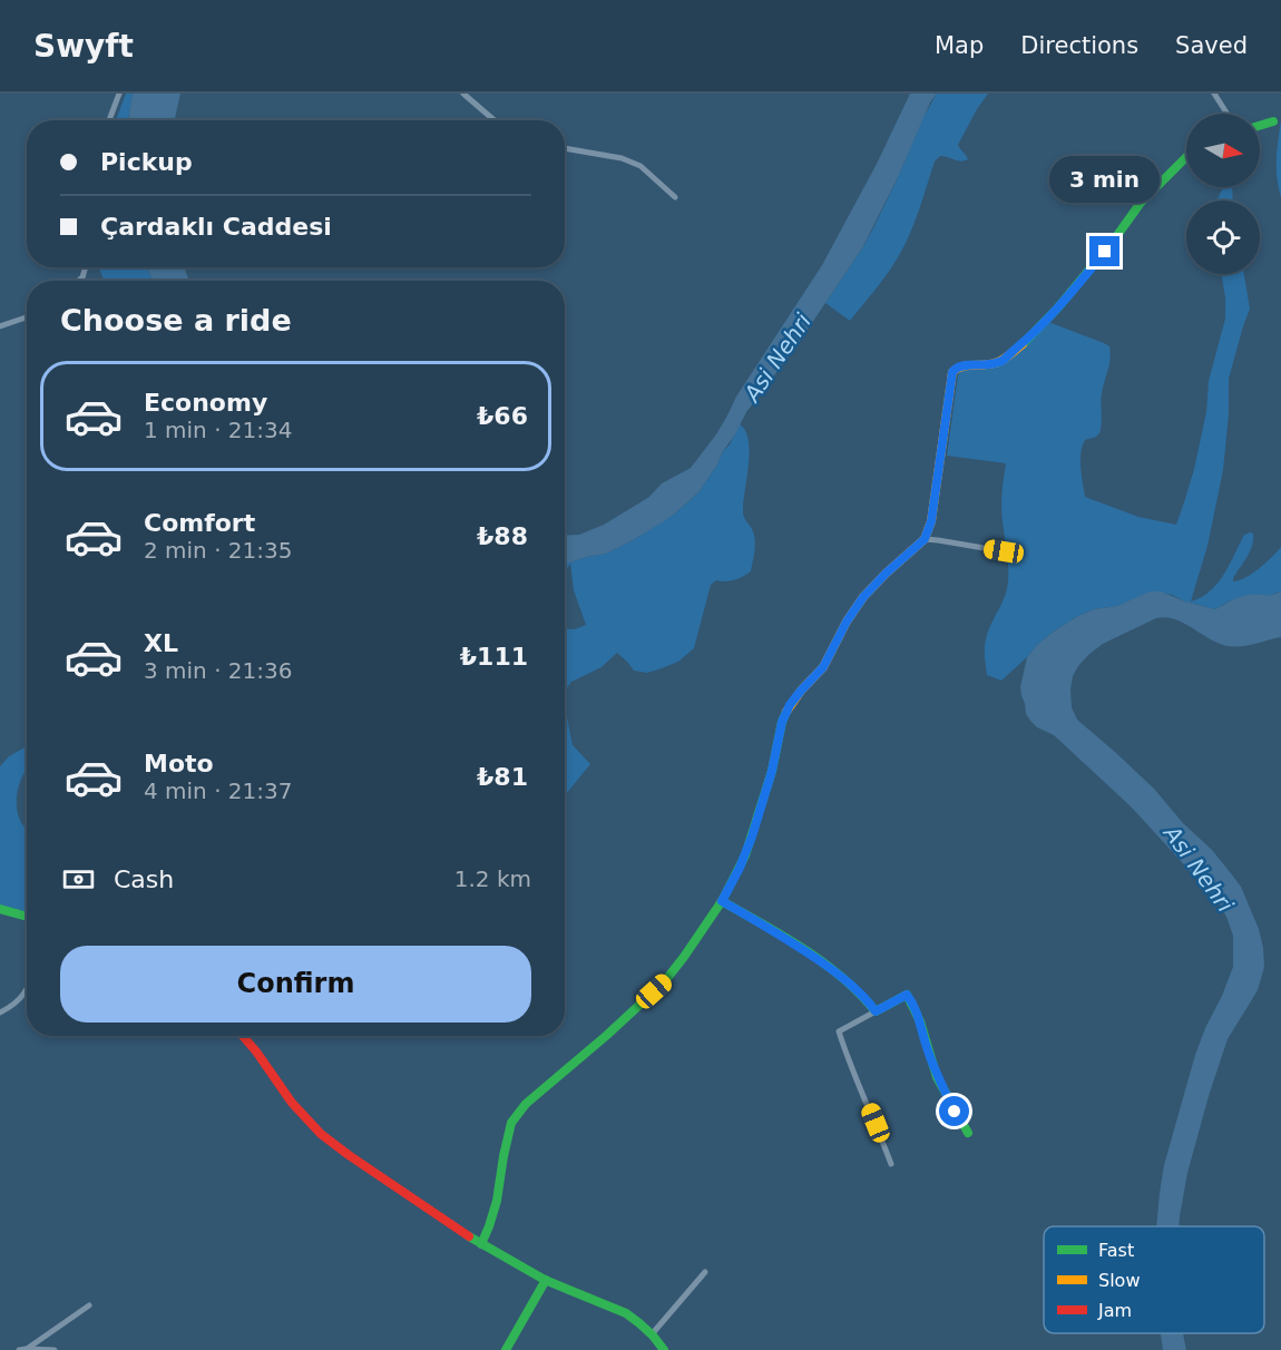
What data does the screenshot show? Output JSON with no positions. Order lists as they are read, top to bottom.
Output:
{
  "water": ["Asi Nehri"],
  "legend": ["Fast", "Slow", "Jam"],
  "north": "right",
  "page": {
    "header": "Swyft",
    "nav": ["Map", "Directions", "Saved"],
    "banner": ["Pickup", "Çardaklı Caddesi"],
    "bubble": "3 min",
    "heading": "Choose a ride",
    "list": [
      {
        "name": "Economy",
        "note": "1 min · 21:34",
        "value": "₺66"
      },
      {
        "name": "Comfort",
        "note": "2 min · 21:35",
        "value": "₺88"
      },
      {
        "name": "XL",
        "note": "3 min · 21:36",
        "value": "₺111"
      },
      {
        "name": "Moto",
        "note": "4 min · 21:37",
        "value": "₺81"
      }
    ],
    "pay": ["Cash", "1.2 km"],
    "buttons": "Confirm"
  }
}
